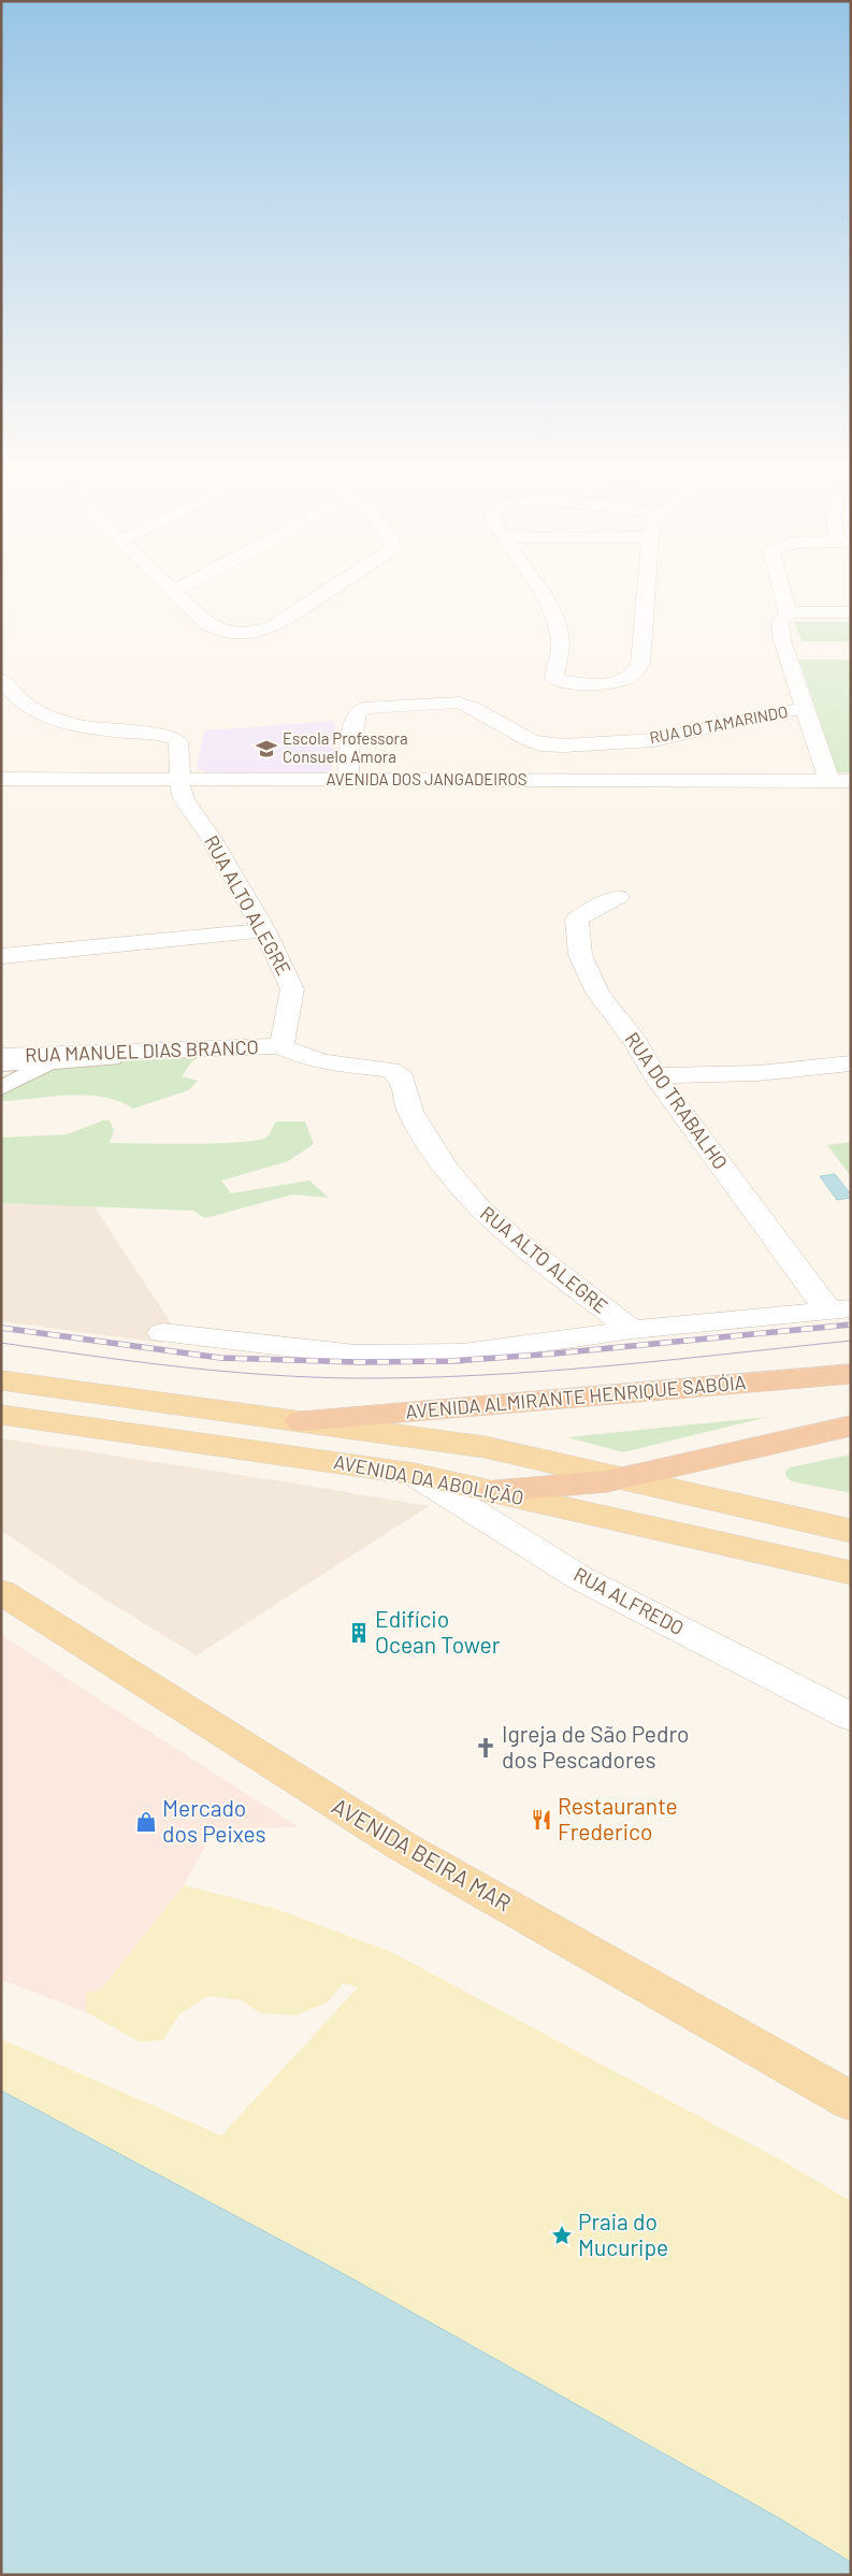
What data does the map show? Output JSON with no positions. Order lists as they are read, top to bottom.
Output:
{
  "streets": {
    "highway": ["AVENIDA ALMIRANTE HENRIQUE SABÓIA"],
    "main road": ["AVENIDA DA ABOLIÇÃO", "AVENIDA BEIRA MAR"],
    "street": [
      "RUA DO TAMARINDO",
      "AVENIDA DOS JANGADEIROS",
      "RUA ALTO ALEGRE",
      "RUA MANUEL DIAS BRANCO",
      "RUA DO TRABALHO",
      "RUA ALFREDO"
    ]
  },
  "crossings": [
    ["RUA DO TAMARINDO", "AVENIDA DOS JANGADEIROS"],
    ["AVENIDA DOS JANGADEIROS", "RUA ALTO ALEGRE"],
    ["RUA ALTO ALEGRE", "RUA MANUEL DIAS BRANCO"],
    ["AVENIDA ALMIRANTE HENRIQUE SABÓIA", "AVENIDA DA ABOLIÇÃO"],
    ["AVENIDA DA ABOLIÇÃO", "RUA ALFREDO"]
  ],
  "places": {
    "school or university": ["Escola Professora Consuelo Amora"],
    "building": ["Edifício Ocean Tower"],
    "church": ["Igreja de São Pedro dos Pescadores"],
    "restaurant": ["Restaurante Frederico"],
    "shop": ["Mercado dos Peixes"],
    "place": ["Praia do Mucuripe"]
  }
}
